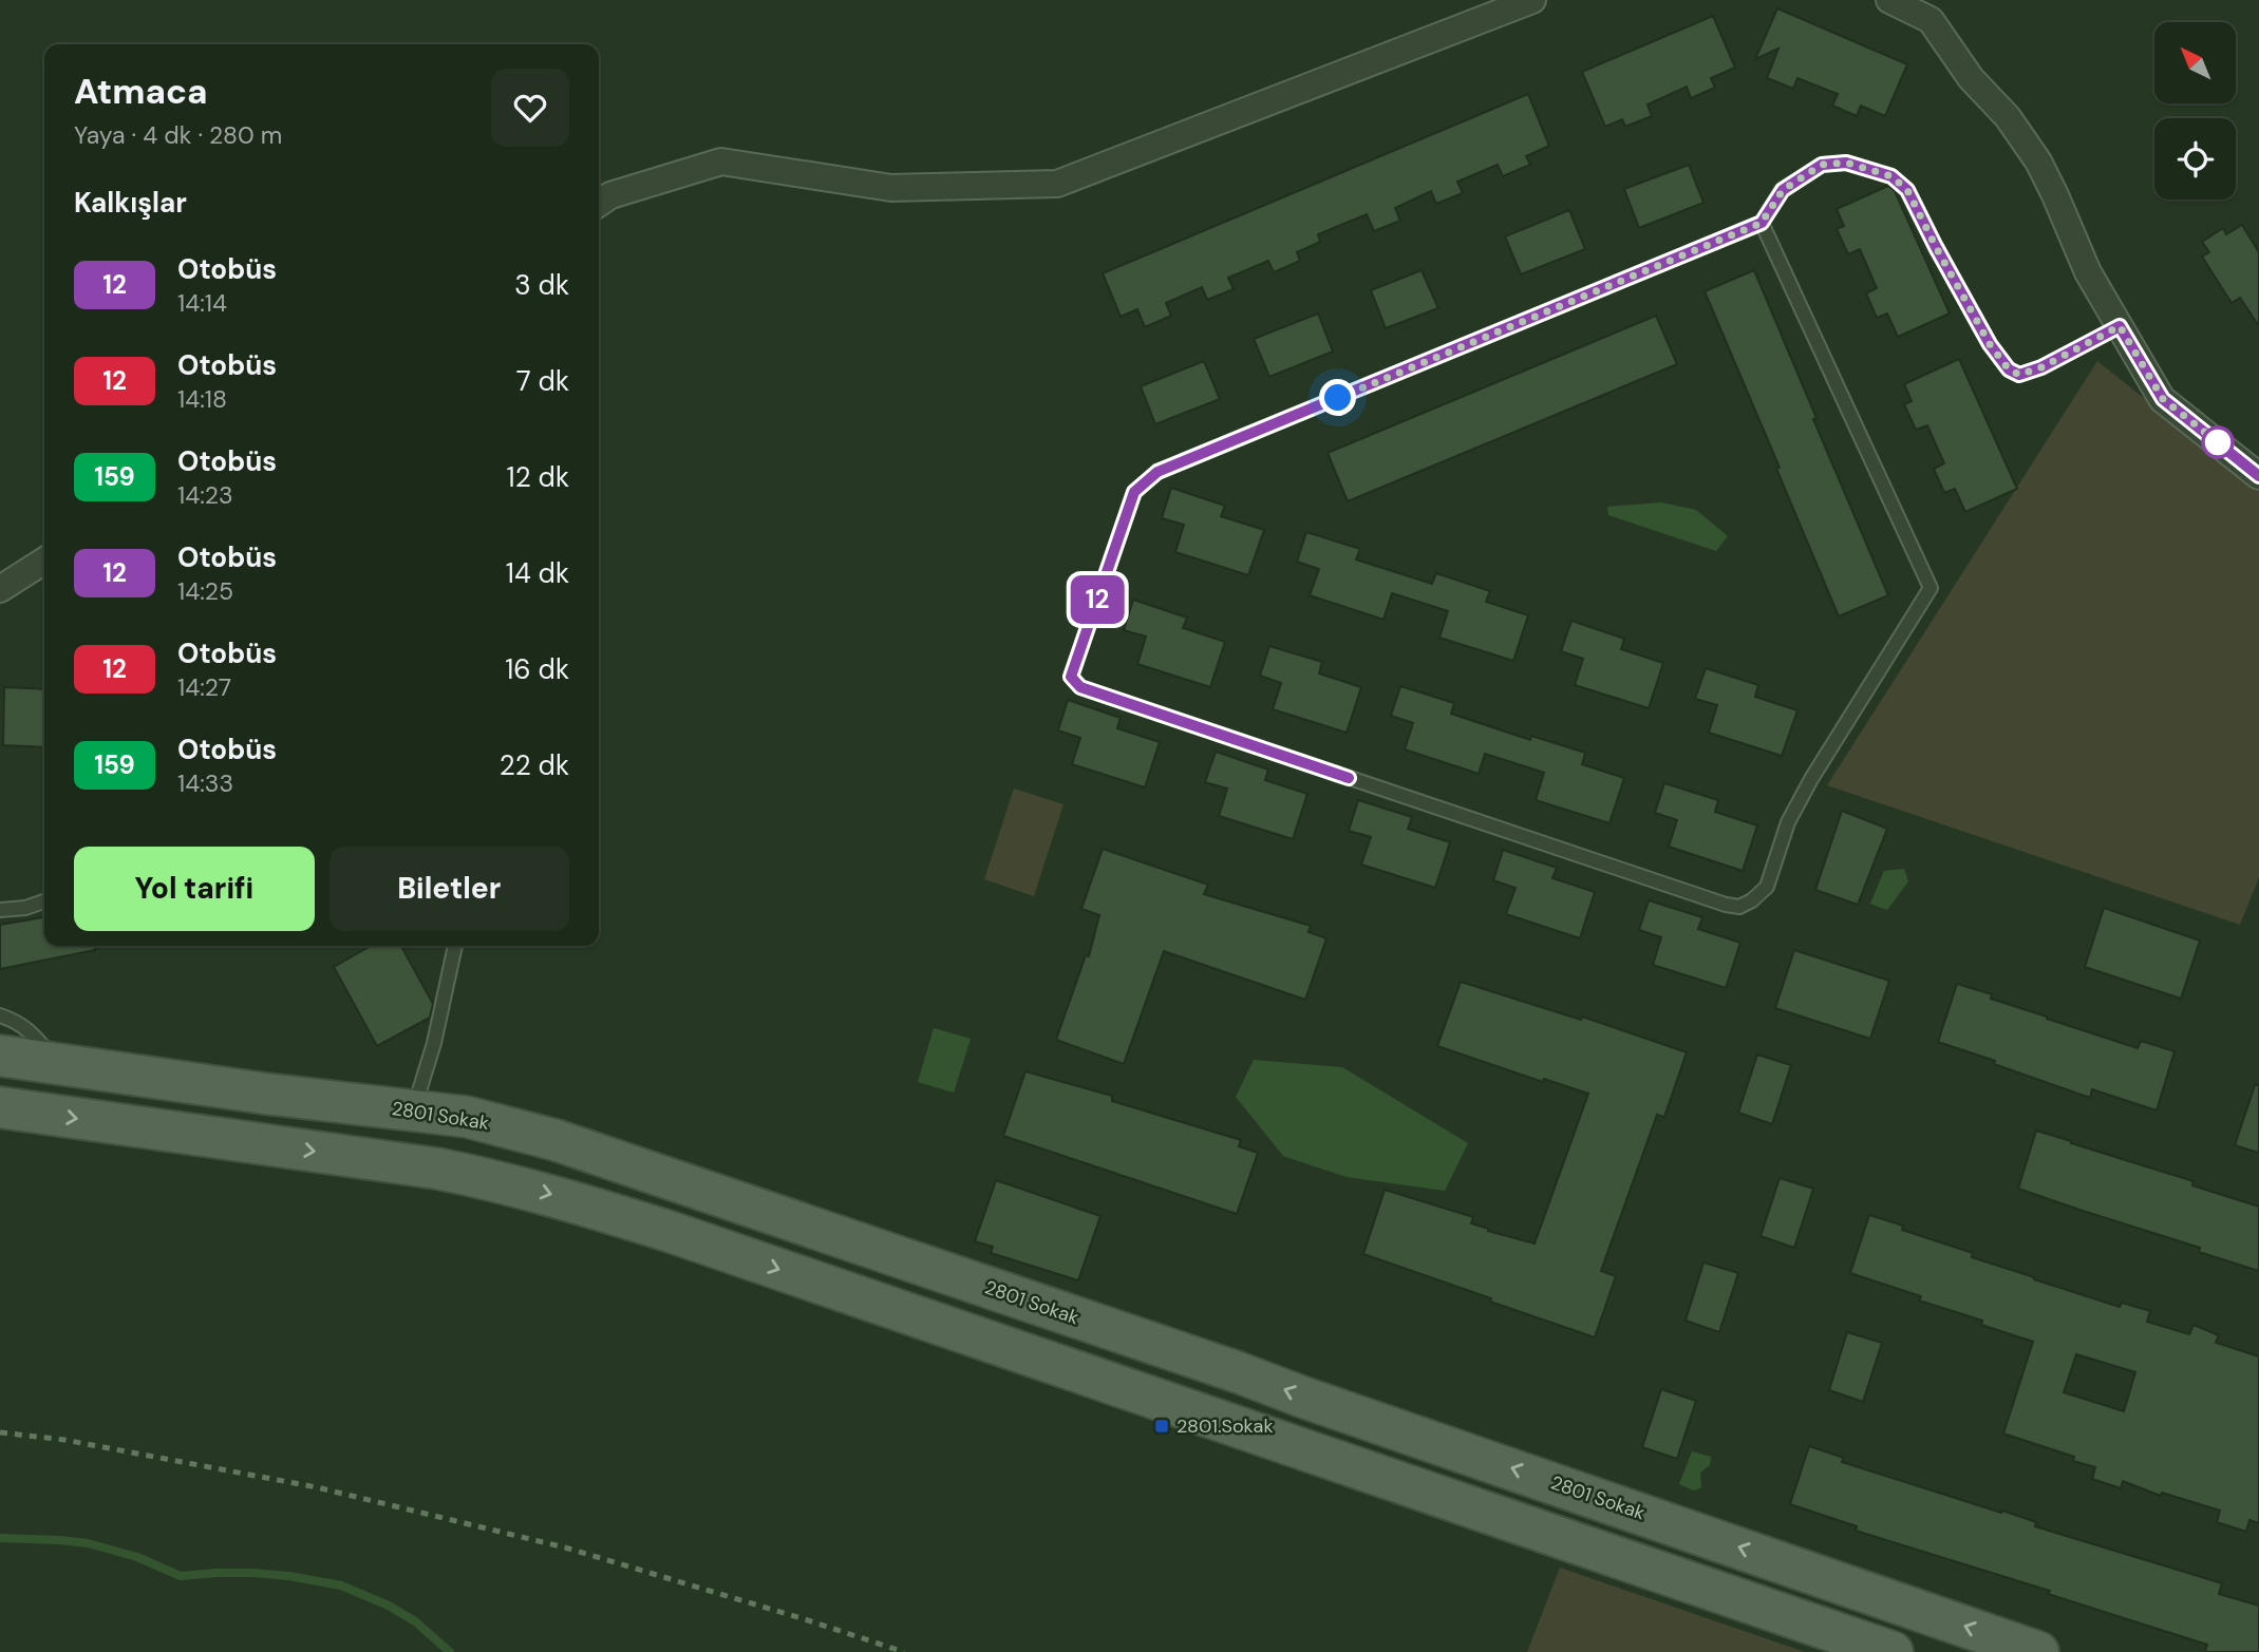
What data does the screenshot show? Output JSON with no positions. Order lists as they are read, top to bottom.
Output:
{
  "streets": {
    "main road": ["2801 Sokak"]
  },
  "places": {
    "transit": ["2801.Sokak"]
  },
  "lines": ["bus line 12"],
  "north": "top left",
  "page": {
    "on_map": "12",
    "heading": [
      ["Atmaca", "Yaya · 4 dk · 280 m"],
      "Kalkışlar"
    ],
    "list": [
      {
        "mark": "12",
        "name": "Otobüs",
        "note": "14:14",
        "value": "3 dk"
      },
      {
        "mark": "12",
        "name": "Otobüs",
        "note": "14:18",
        "value": "7 dk"
      },
      {
        "mark": "159",
        "name": "Otobüs",
        "note": "14:23",
        "value": "12 dk"
      },
      {
        "mark": "12",
        "name": "Otobüs",
        "note": "14:25",
        "value": "14 dk"
      },
      {
        "mark": "12",
        "name": "Otobüs",
        "note": "14:27",
        "value": "16 dk"
      },
      {
        "mark": "159",
        "name": "Otobüs",
        "note": "14:33",
        "value": "22 dk"
      }
    ],
    "buttons": ["Yol tarifi", "Biletler"]
  }
}
